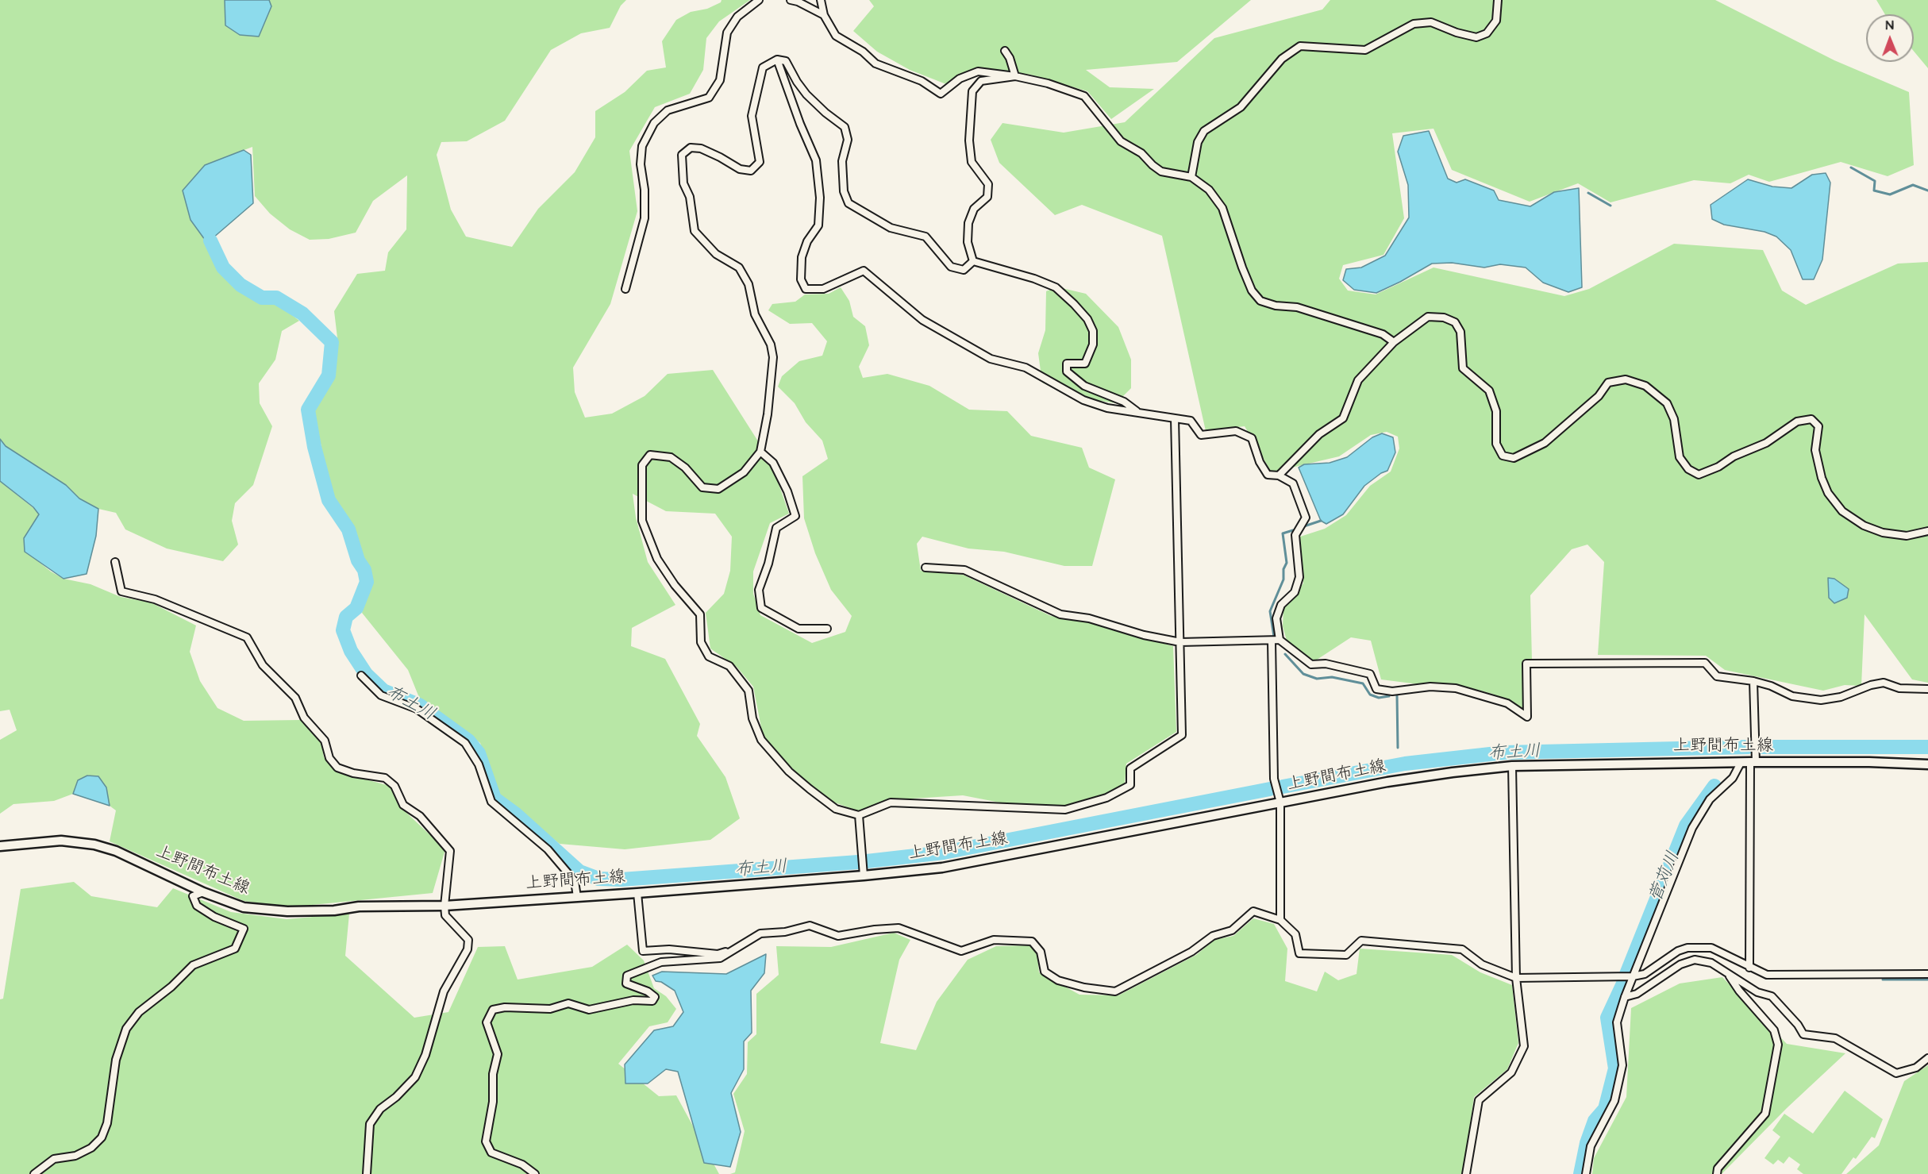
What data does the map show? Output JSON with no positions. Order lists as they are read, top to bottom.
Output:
{
  "streets": {
    "main road": ["上野間布土線"]
  },
  "water": ["布土川", "菅苅川"],
  "north": "top"
}
